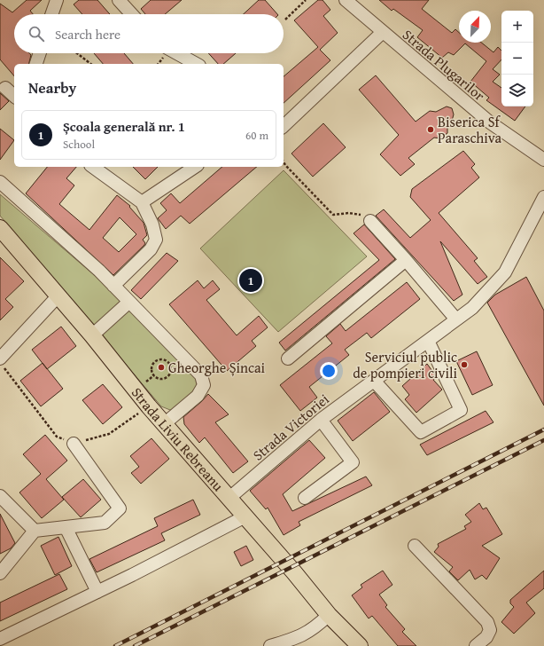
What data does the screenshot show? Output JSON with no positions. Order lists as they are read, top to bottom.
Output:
{
  "streets": {
    "main road": ["Strada Liviu Rebreanu"],
    "street": ["Strada Plugarilor", "Strada Victoriei"]
  },
  "crossings": [
    ["Strada Victoriei", "Strada Liviu Rebreanu"]
  ],
  "places": ["Biserica Sf Paraschiva", "Serviciul public de pompieri civili", "Gheorghe Șincai"],
  "north": "top right",
  "page": {
    "map_buttons": ["+", "−"],
    "search": "Search here",
    "heading": "Nearby",
    "list": [
      {
        "mark": "1",
        "name": "Școala generală nr. 1",
        "note": "School",
        "value": "60 m"
      }
    ],
    "pins": "1"
  }
}
